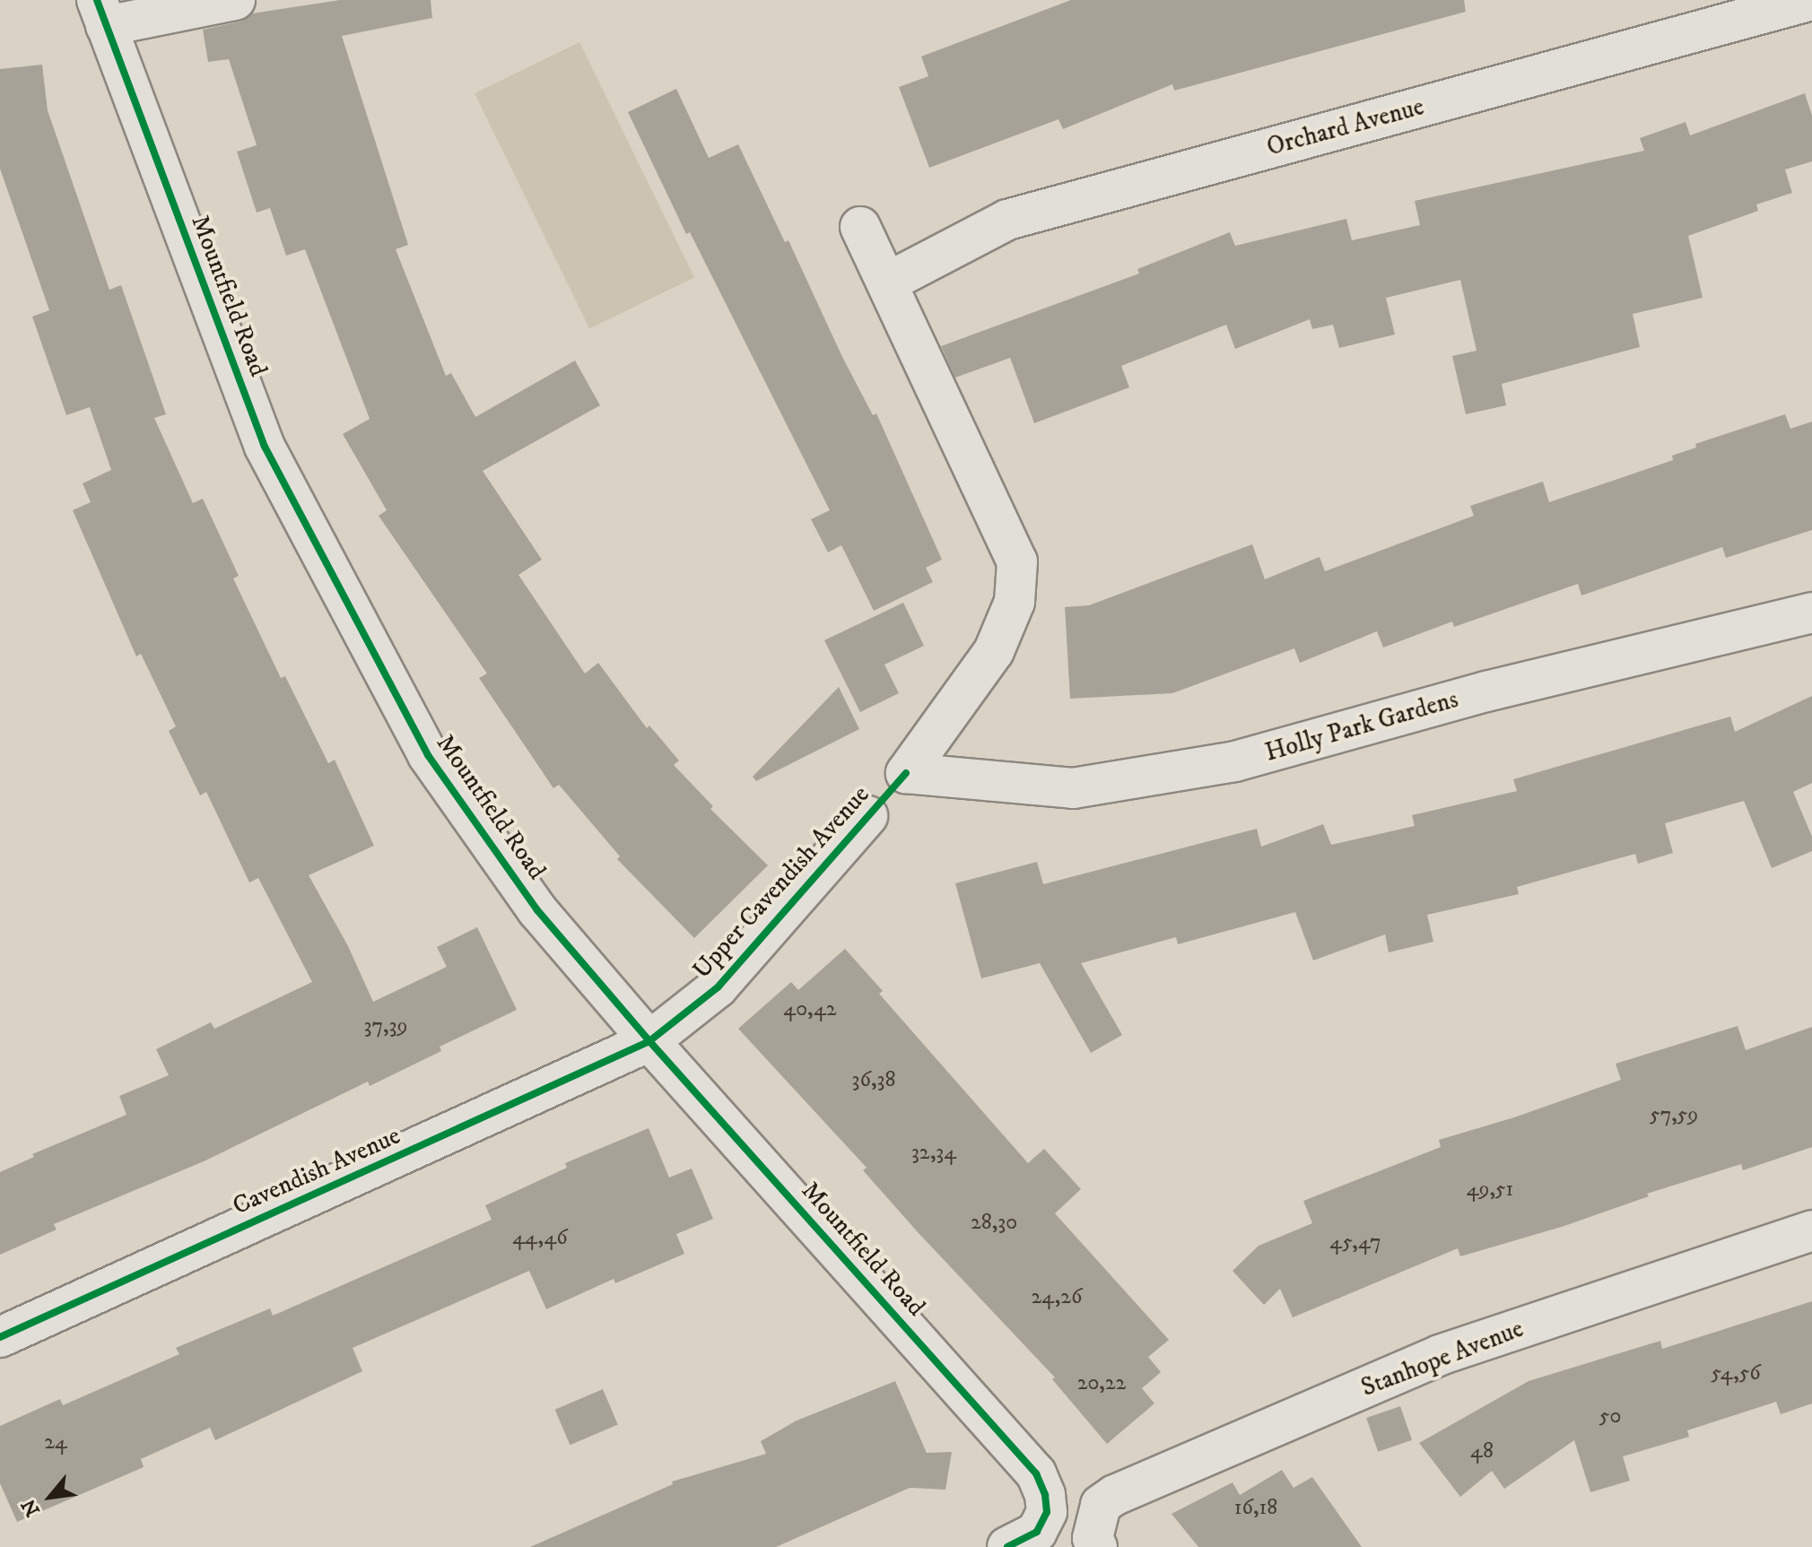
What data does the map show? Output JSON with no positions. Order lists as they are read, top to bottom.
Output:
{
  "streets": {
    "street": [
      "Orchard Avenue",
      "Mountfield Road",
      "Holly Park Gardens",
      "Upper Cavendish Avenue",
      "Cavendish Avenue",
      "Stanhope Avenue"
    ]
  },
  "crossings": [
    ["Orchard Avenue", "Holly Park Gardens"],
    ["Mountfield Road", "Upper Cavendish Avenue"],
    ["Mountfield Road", "Cavendish Avenue"],
    ["Upper Cavendish Avenue", "Cavendish Avenue"]
  ],
  "house_numbers": [
    "40,42",
    "37,39",
    "36,38",
    "57,59",
    "32,34",
    "49,51",
    "28,30",
    "44,46",
    "45,47",
    "24,26",
    "54,56",
    "20,22",
    "50",
    "24",
    "48",
    "16,18"
  ],
  "north": "bottom left"
}
